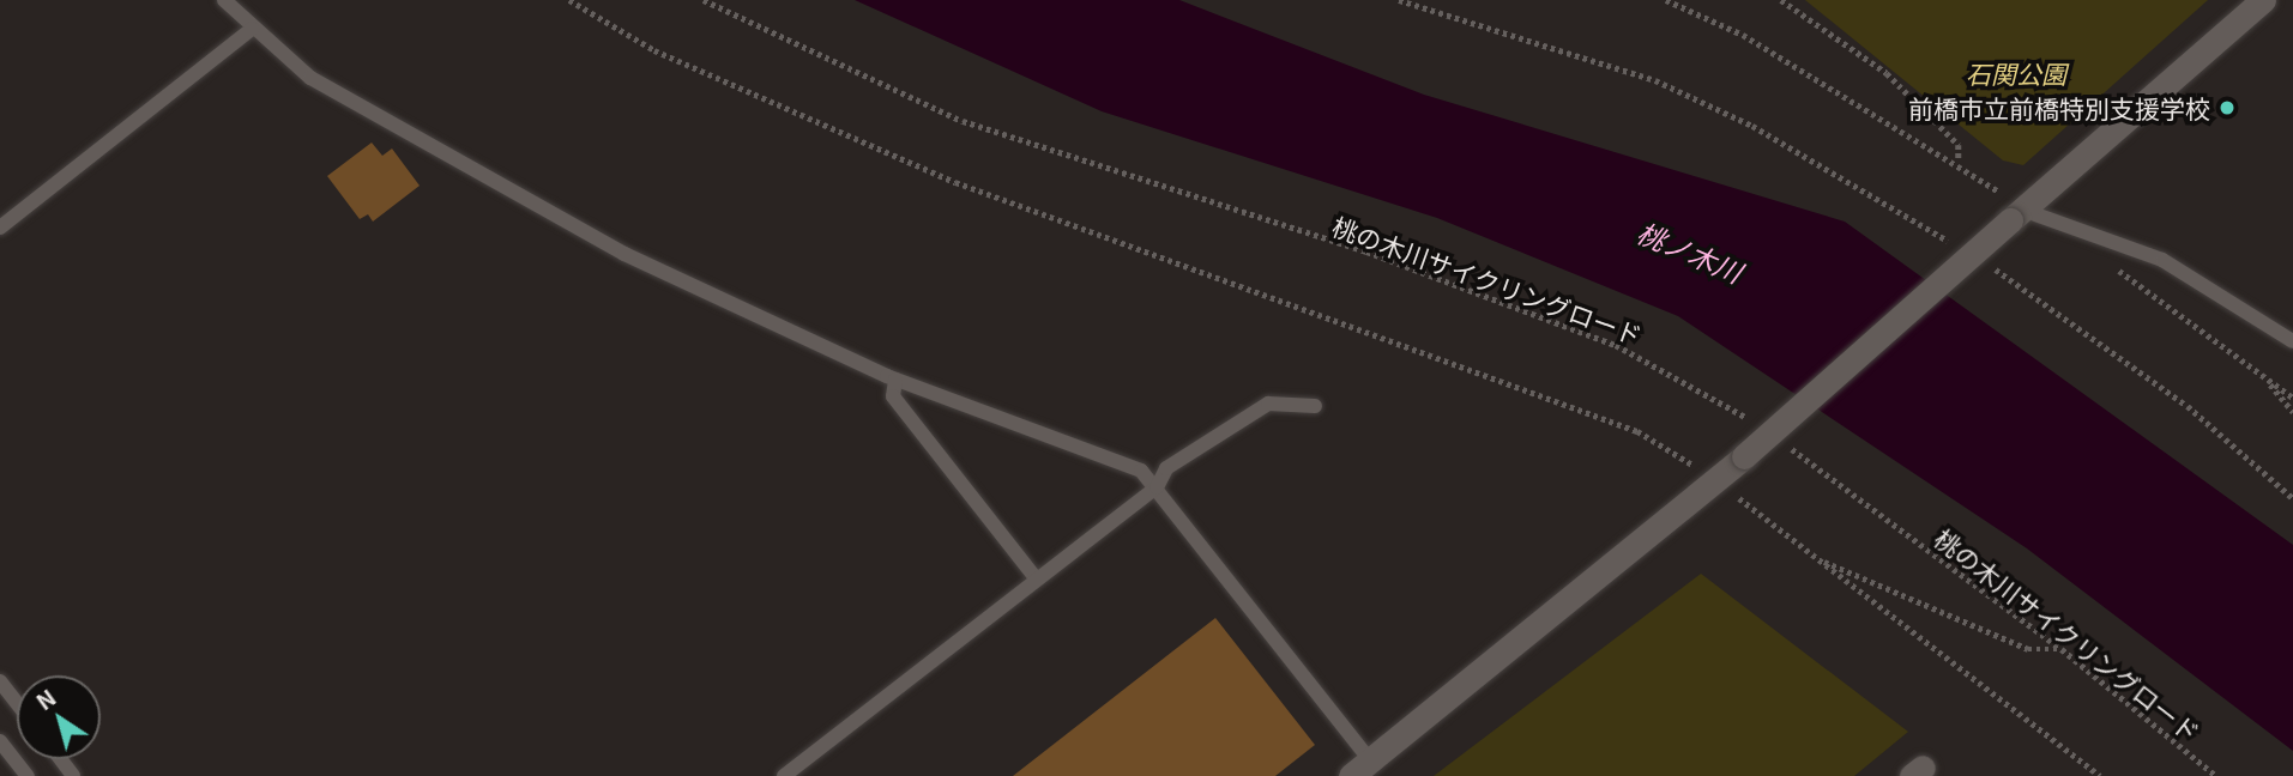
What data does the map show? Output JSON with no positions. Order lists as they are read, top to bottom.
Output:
{
  "streets": {
    "path": ["桃の木川サイクリングロード"]
  },
  "water": ["桃ノ木川"],
  "parks": ["石関公園"],
  "places": ["前橋市立前橋特別支援学校"],
  "north": "top left"
}
